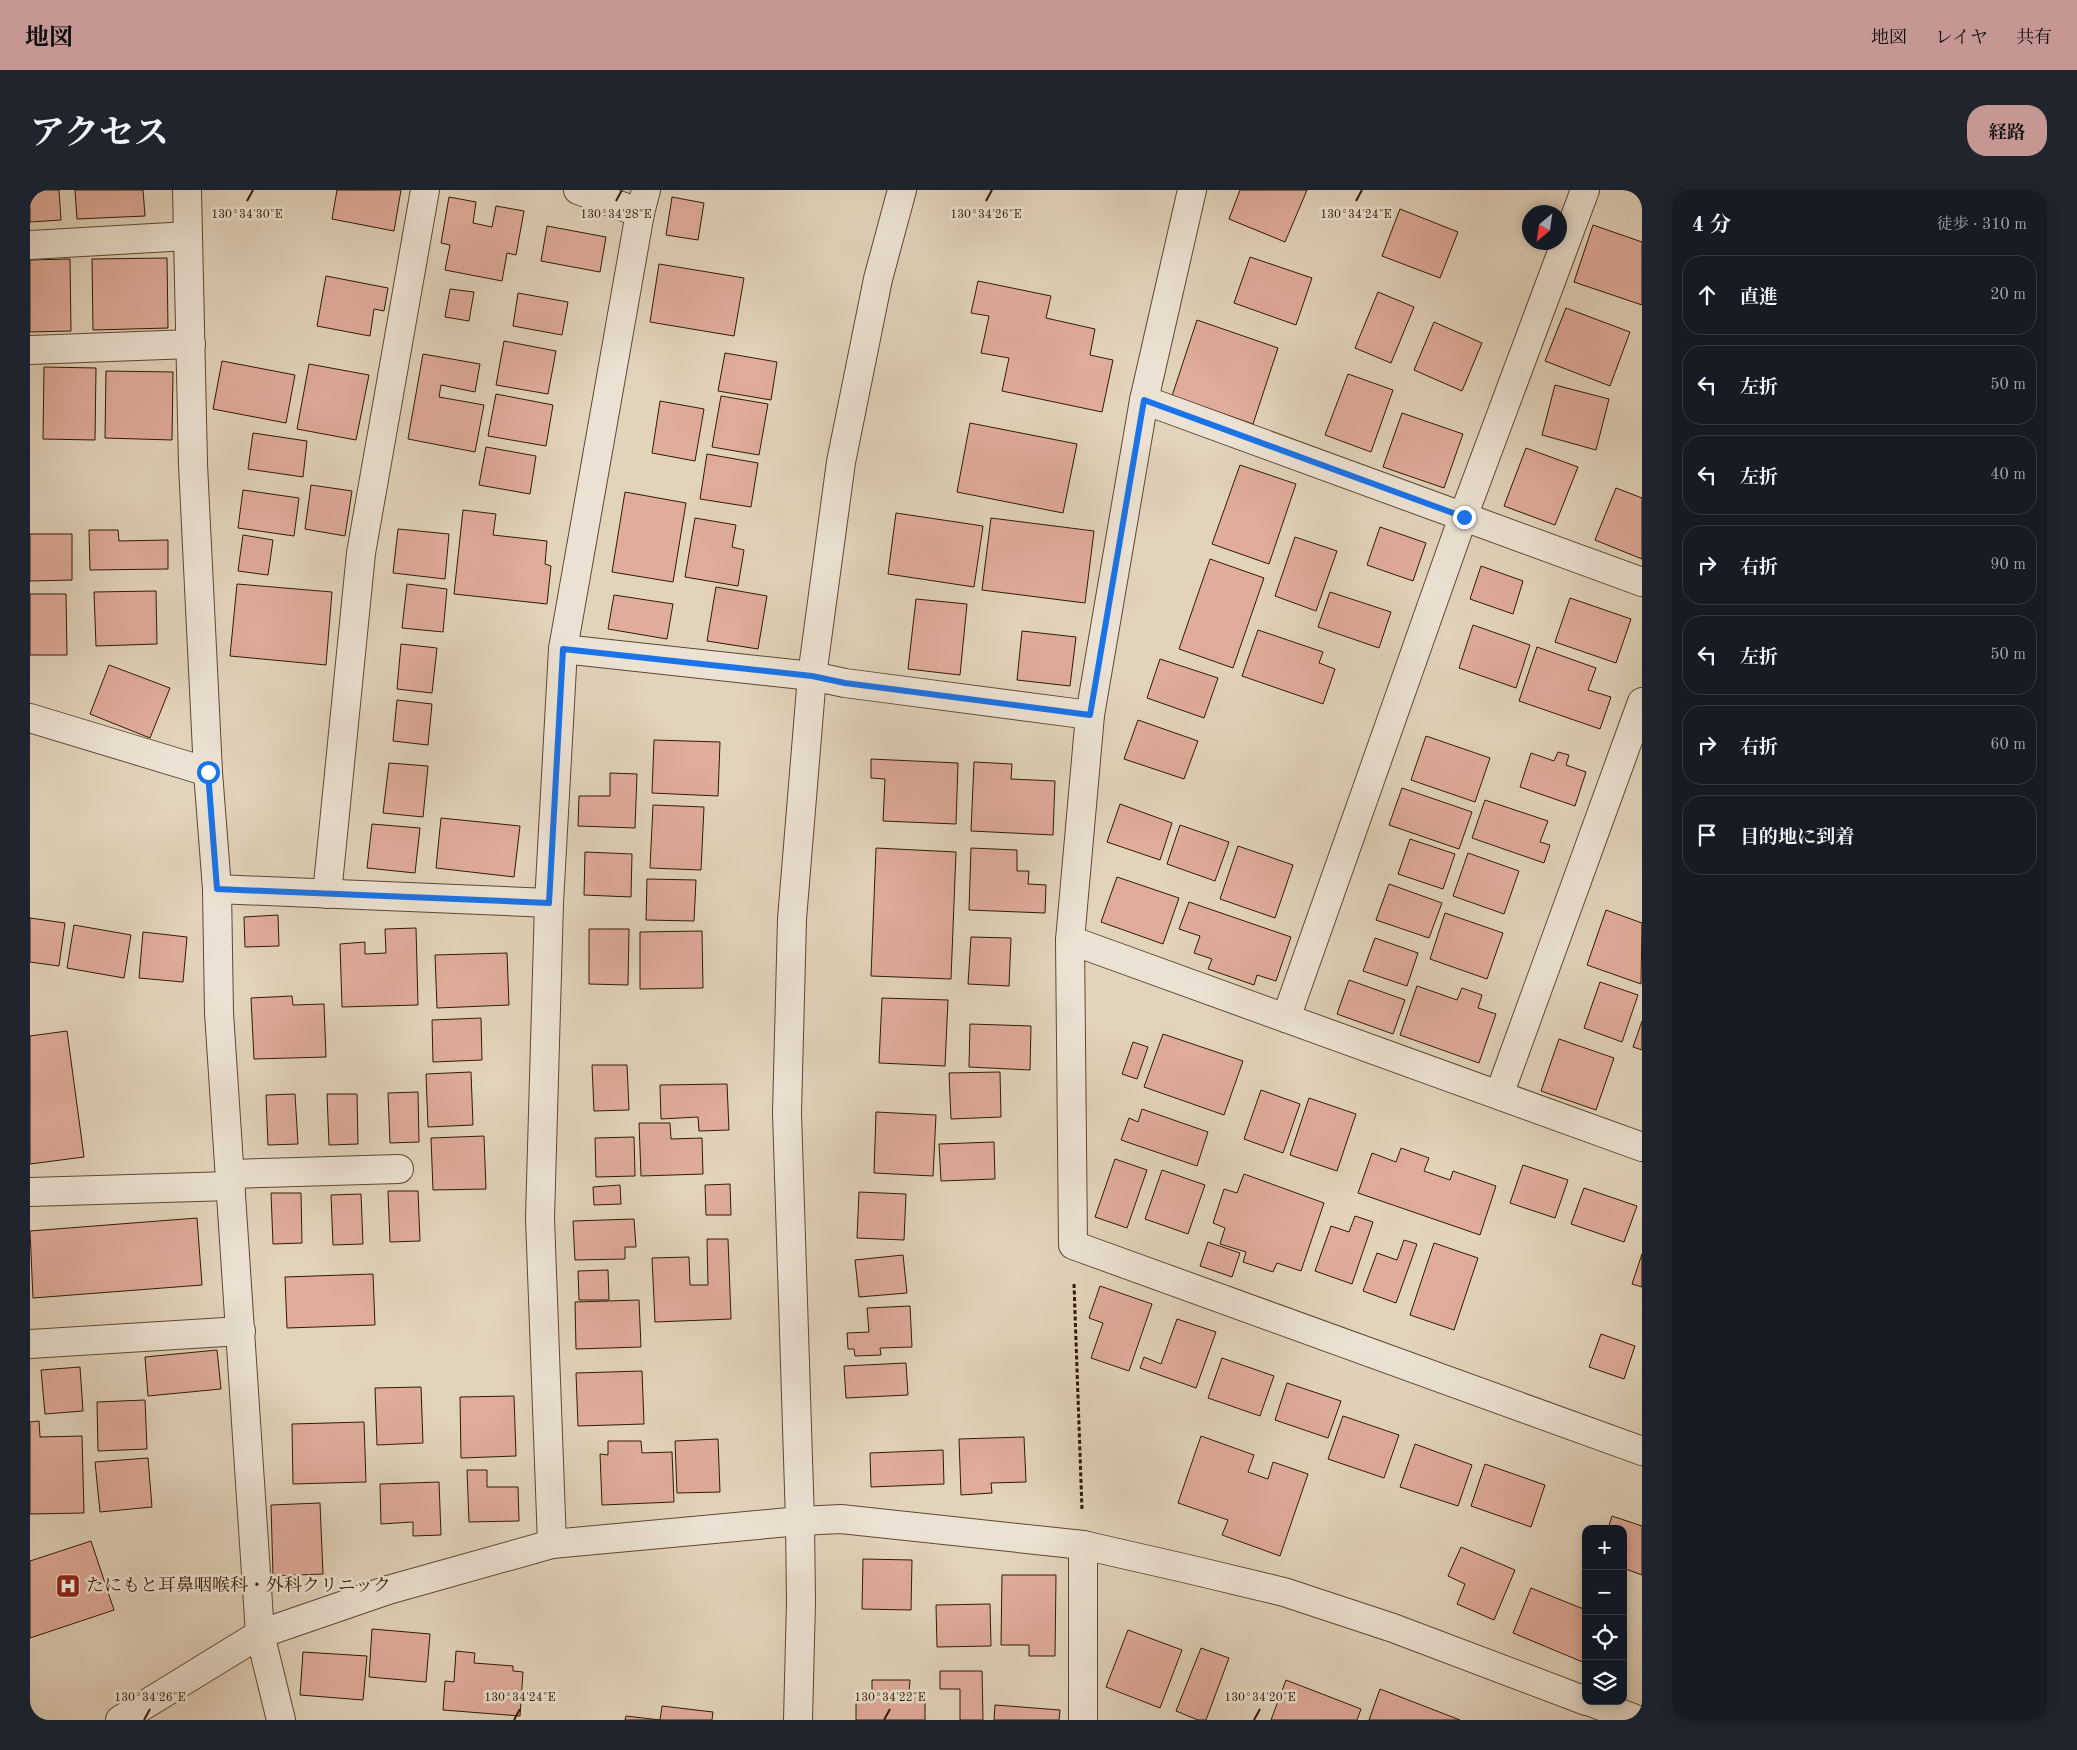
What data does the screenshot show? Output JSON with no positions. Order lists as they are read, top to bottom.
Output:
{
  "places": {
    "hospital": ["たにもと耳鼻咽喉科・外科クリニック"]
  },
  "north": "bottom left",
  "page": {
    "header": "地図",
    "nav": ["地図", "レイヤ", "共有"],
    "title": "アクセス",
    "buttons": "経路",
    "heading": ["4 分", "徒歩 · 310 m"],
    "list": [
      ["直進", "20 m"],
      ["左折", "50 m"],
      ["左折", "40 m"],
      ["右折", "90 m"],
      ["左折", "50 m"],
      ["右折", "60 m"],
      "目的地に到着"
    ],
    "map_buttons": ["+", "−"]
  },
  "coordinates": [
    "130°34'30\"E",
    "130°34'28\"E",
    "130°34'26\"E",
    "130°34'24\"E",
    "130°34'22\"E",
    "130°34'20\"E"
  ]
}
